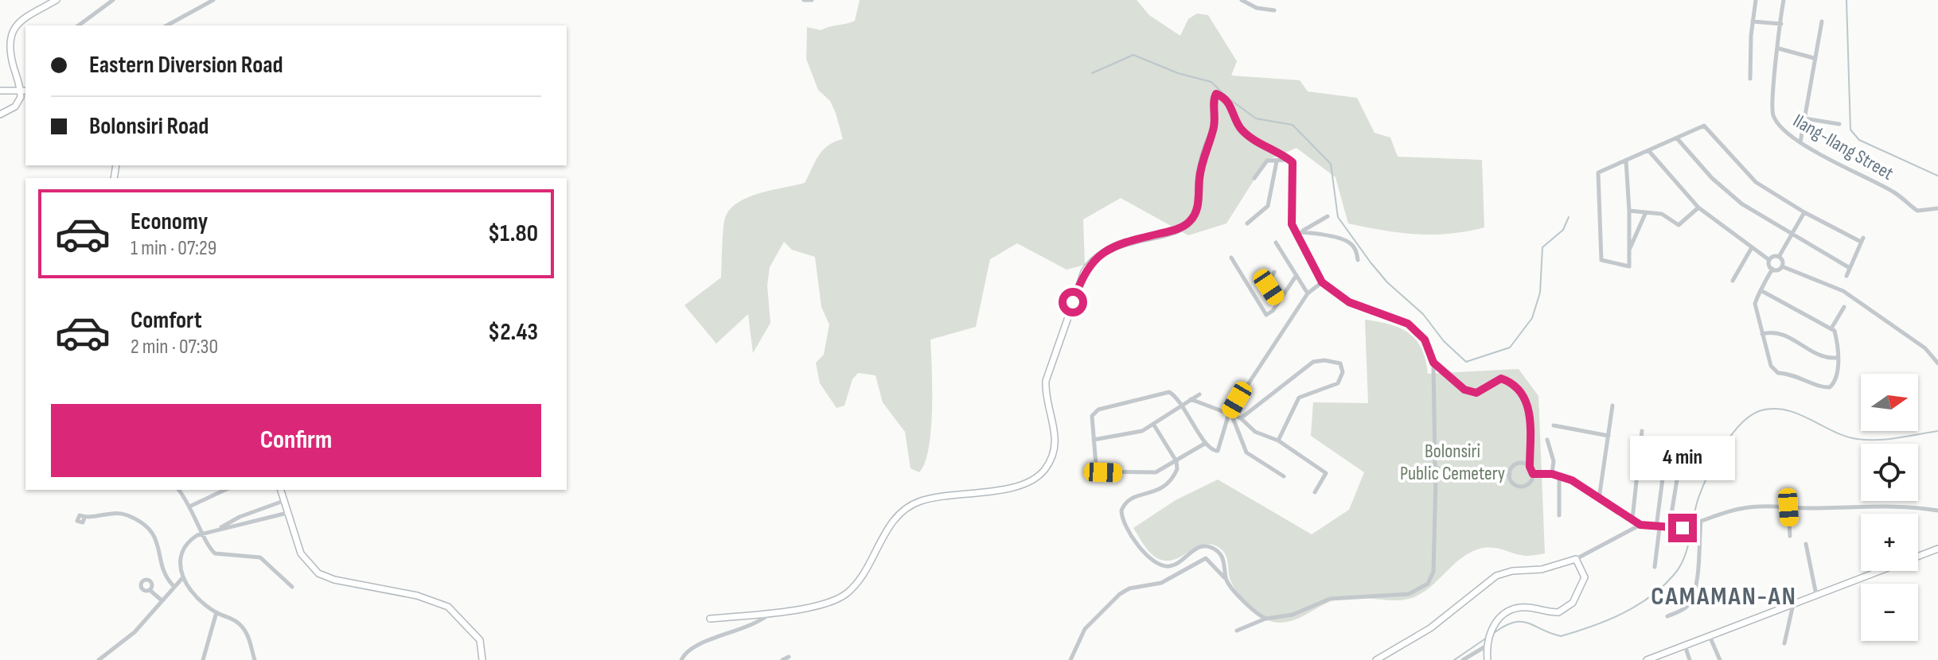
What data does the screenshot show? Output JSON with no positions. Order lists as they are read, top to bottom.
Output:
{
  "streets": {
    "street": ["Ilang-Ilang Street"]
  },
  "districts": ["CAMAMAN-AN"],
  "parks": ["Bolonsiri Public Cemetery"],
  "north": "right",
  "page": {
    "banner": ["Eastern Diversion Road", "Bolonsiri Road"],
    "list": [
      {
        "name": "Economy",
        "note": "1 min · 07:29",
        "value": "$1.80"
      },
      {
        "name": "Comfort",
        "note": "2 min · 07:30",
        "value": "$2.43"
      }
    ],
    "map_buttons": ["+", "−"],
    "buttons": "Confirm",
    "bubble": "4 min"
  }
}
